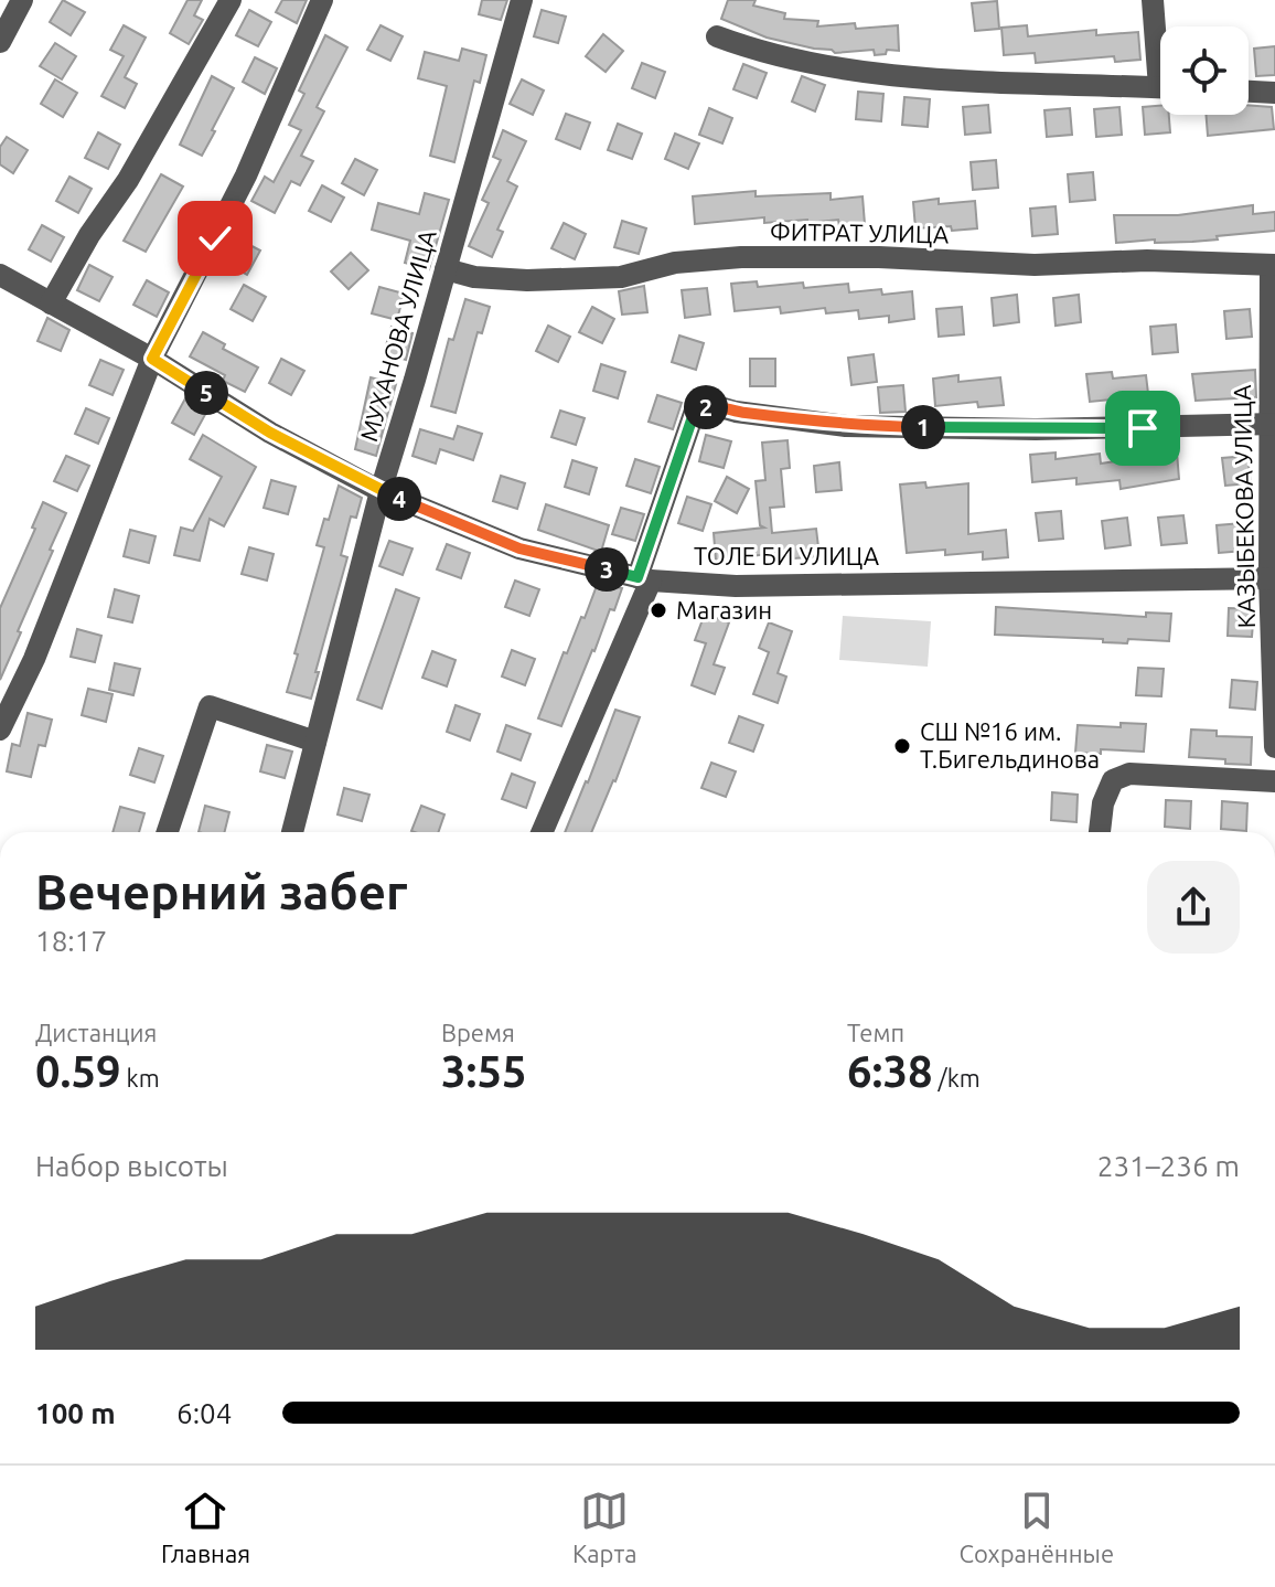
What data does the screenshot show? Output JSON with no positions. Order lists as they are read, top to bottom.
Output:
{
  "streets": {
    "street": [
      "ФИТРАТ УЛИЦА",
      "МУХАНОВА УЛИЦА",
      "КАЗЫБЕКОВА УЛИЦА",
      "ТОЛЕ БИ УЛИЦА"
    ]
  },
  "crossings": [
    ["ФИТРАТ УЛИЦА", "МУХАНОВА УЛИЦА"],
    ["ФИТРАТ УЛИЦА", "КАЗЫБЕКОВА УЛИЦА"],
    ["МУХАНОВА УЛИЦА", "ТОЛЕ БИ УЛИЦА"],
    ["КАЗЫБЕКОВА УЛИЦА", "ТОЛЕ БИ УЛИЦА"]
  ],
  "places": ["Магазин", "СШ №16 им. Т.Бигельдинова"],
  "page": {
    "pins": [
      "5",
      "2",
      "1",
      "4",
      "3"
    ],
    "heading": ["Вечерний забег", "18:17"],
    "stats": [
      ["Дистанция", "0.59 km"],
      ["Время", "3:55"],
      ["Темп", "6:38 /km"]
    ],
    "chart": ["Набор высоты", "231–236 m"],
    "list": [
      {
        "name": "100 m",
        "note": "6:04"
      }
    ],
    "tabs": ["Главная", "Карта", "Сохранённые"]
  }
}
